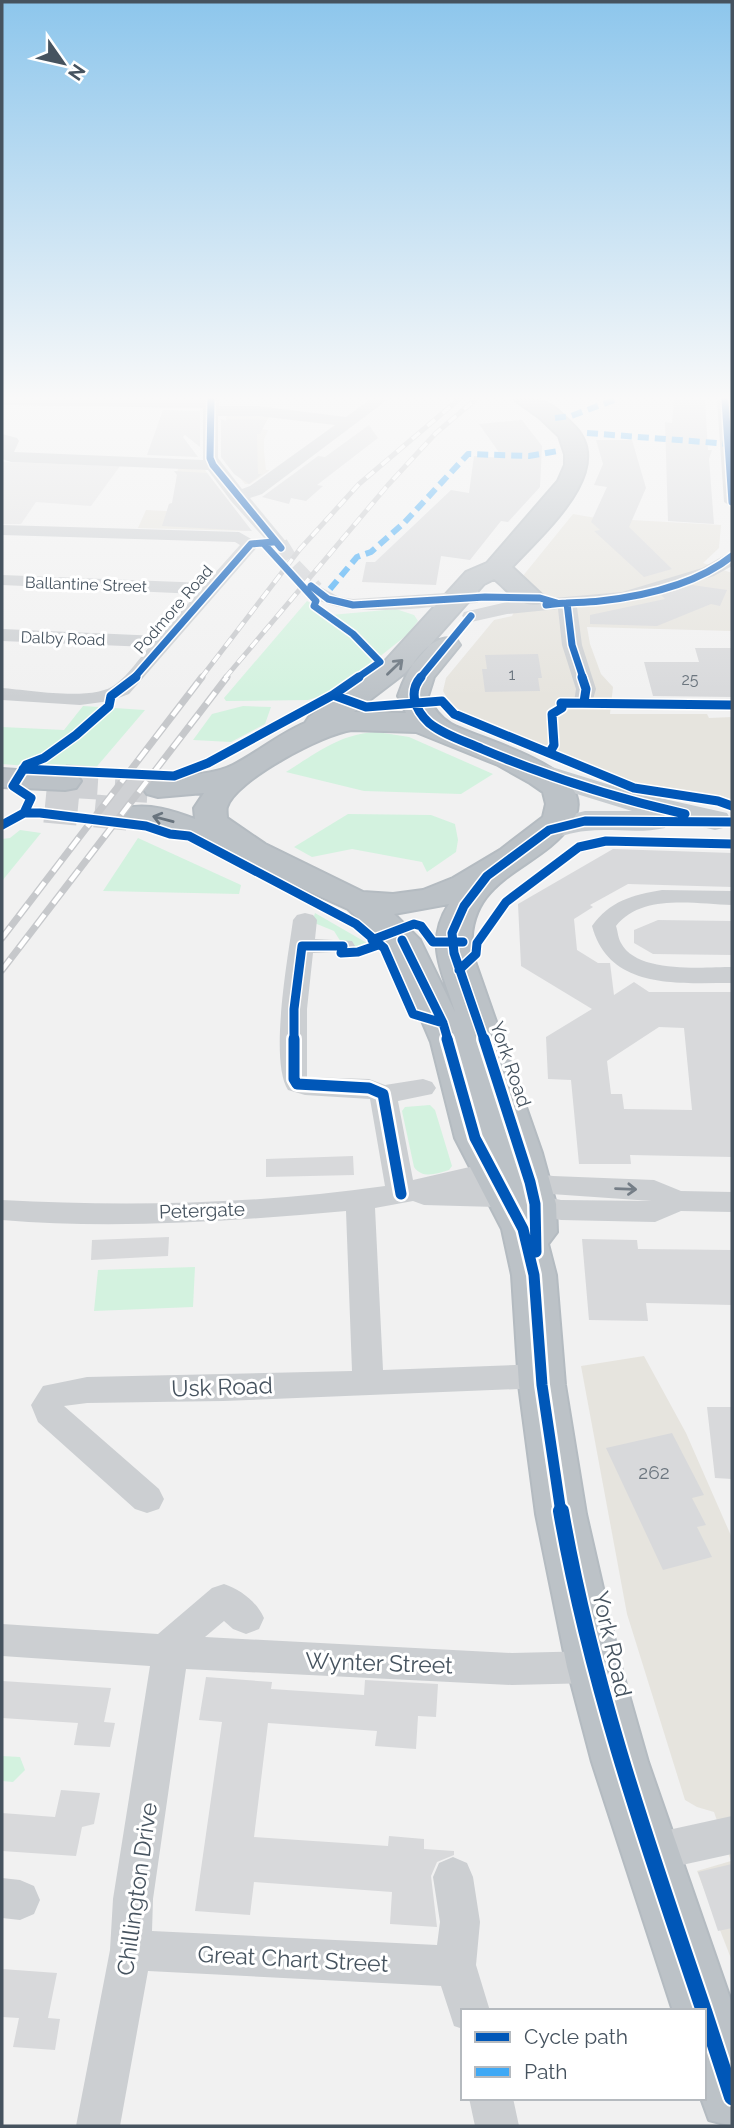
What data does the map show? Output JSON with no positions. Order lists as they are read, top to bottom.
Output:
{
  "streets": {
    "highway": ["York Road"],
    "street": [
      "Ballantine Street",
      "Podmore Road",
      "Dalby Road",
      "Petergate",
      "Usk Road",
      "Wynter Street",
      "Chillington Drive",
      "Great Chart Street"
    ]
  },
  "crossings": [
    ["Ballantine Street", "Podmore Road"],
    ["Podmore Road", "Dalby Road"],
    ["York Road", "Petergate"],
    ["York Road", "Usk Road"],
    ["York Road", "Wynter Street"],
    ["Wynter Street", "Chillington Drive"],
    ["Chillington Drive", "Great Chart Street"]
  ],
  "house_numbers": ["1", "25", "262"],
  "legend": ["Cycle path", "Path"],
  "north": "bottom right"
}
